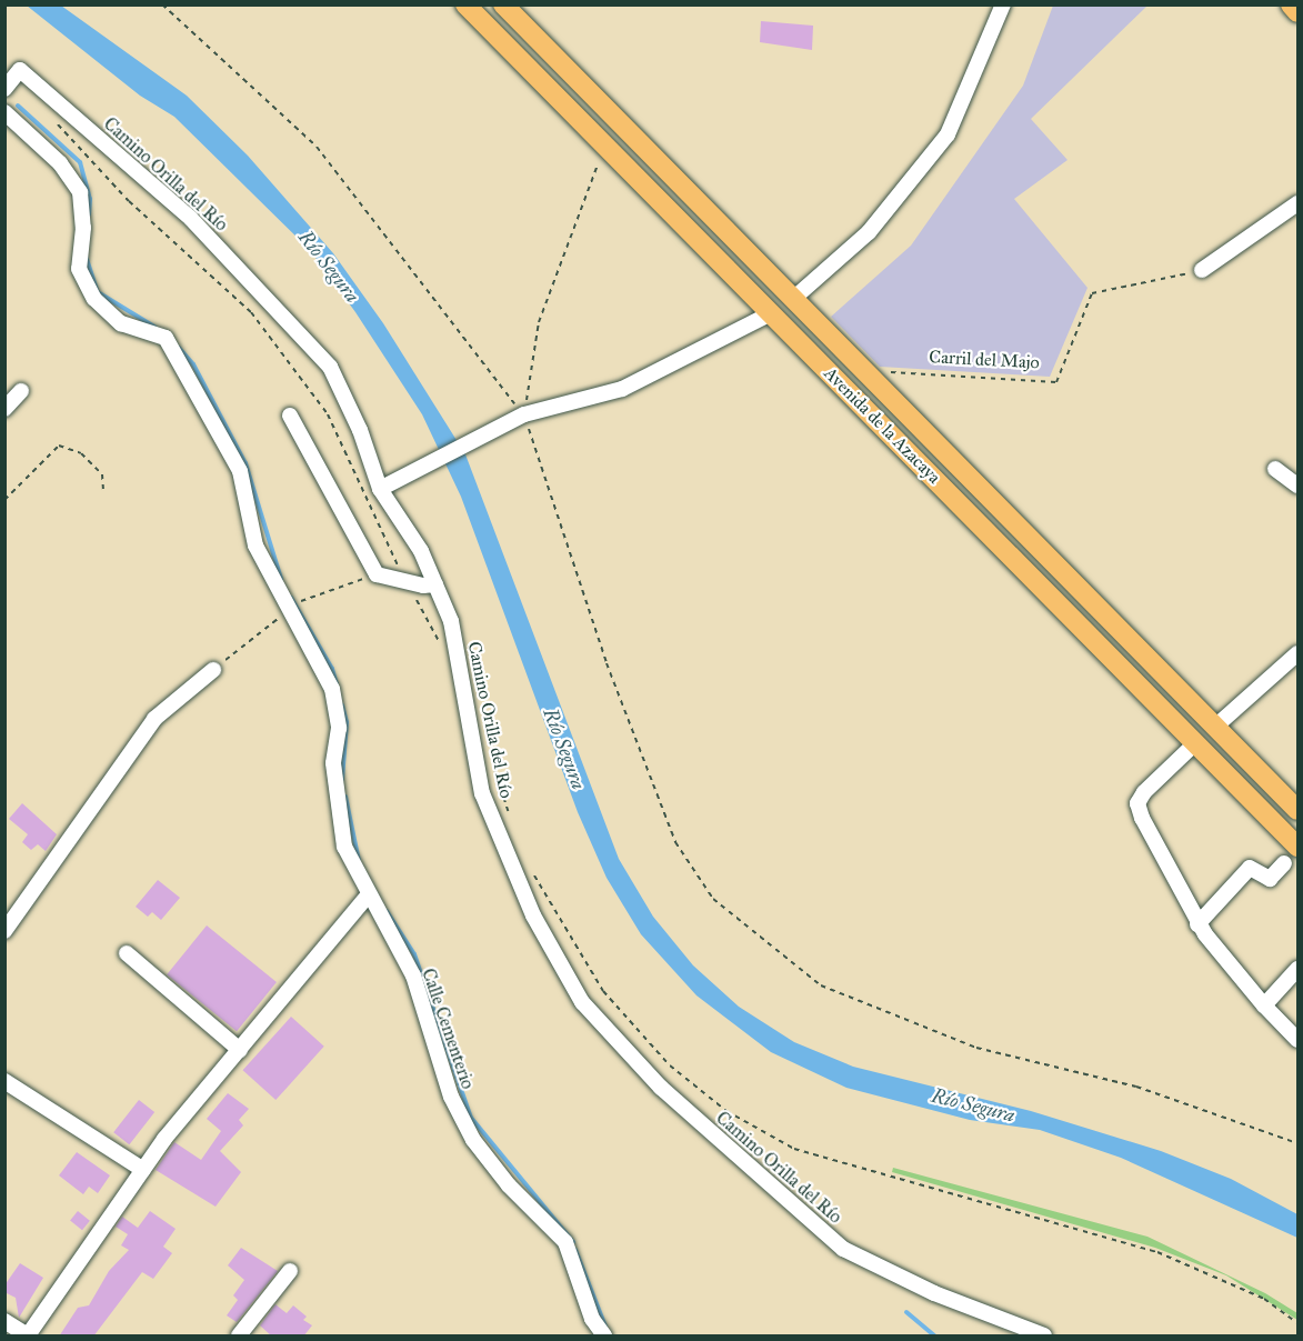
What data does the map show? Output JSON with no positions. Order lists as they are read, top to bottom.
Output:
{
  "streets": {
    "main road": ["Avenida de la Azacaya"],
    "street": ["Camino Orilla del Río", "Calle Cementerio"],
    "path": ["Carril del Majo"]
  },
  "crossings": [
    ["Carril del Majo", "Avenida de la Azacaya"]
  ],
  "water": ["Río Segura"]
}
